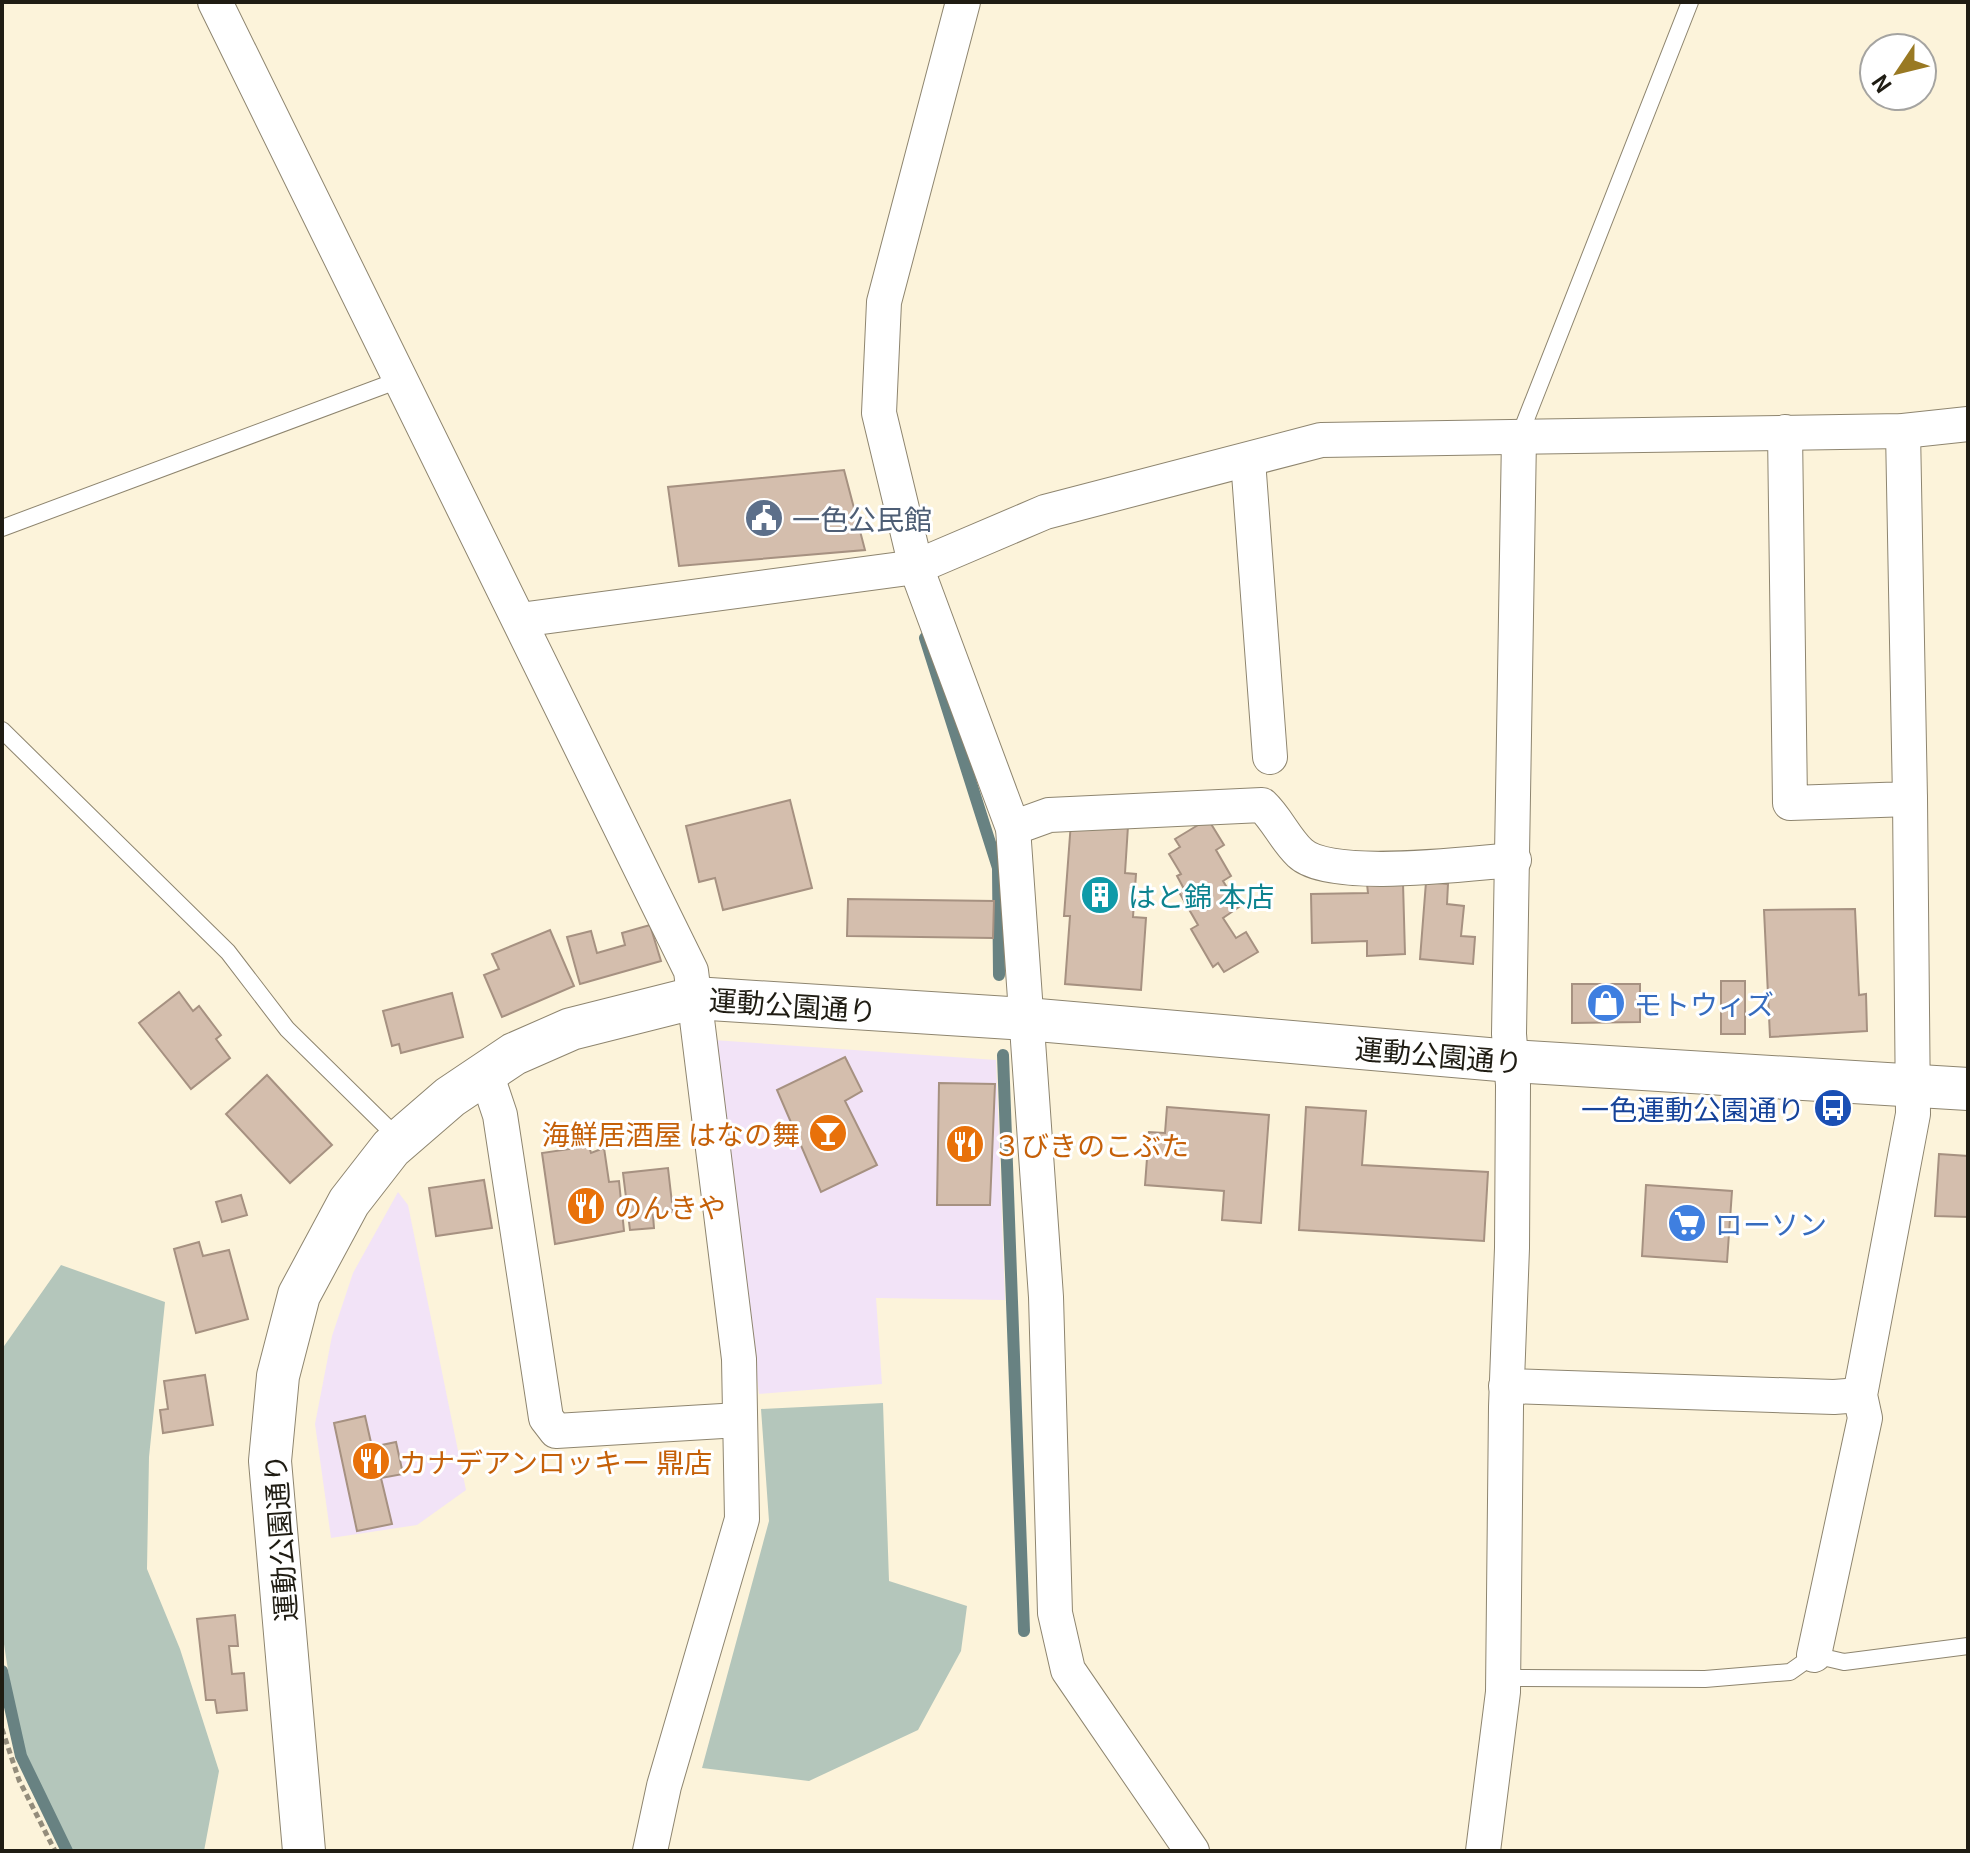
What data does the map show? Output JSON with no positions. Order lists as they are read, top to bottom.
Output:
{
  "streets": {
    "street": ["運動公園通り"]
  },
  "places": {
    "public building": ["一色公民館"],
    "building": ["はと錦 本店"],
    "shop": ["モトウィズ"],
    "bus stop": ["一色運動公園通り"],
    "bar": ["海鮮居酒屋 はなの舞"],
    "restaurant": ["３びきのこぶた", "のんきや", "カナデアンロッキー 鼎店"],
    "supermarket": ["ローソン"]
  },
  "north": "bottom left"
}
